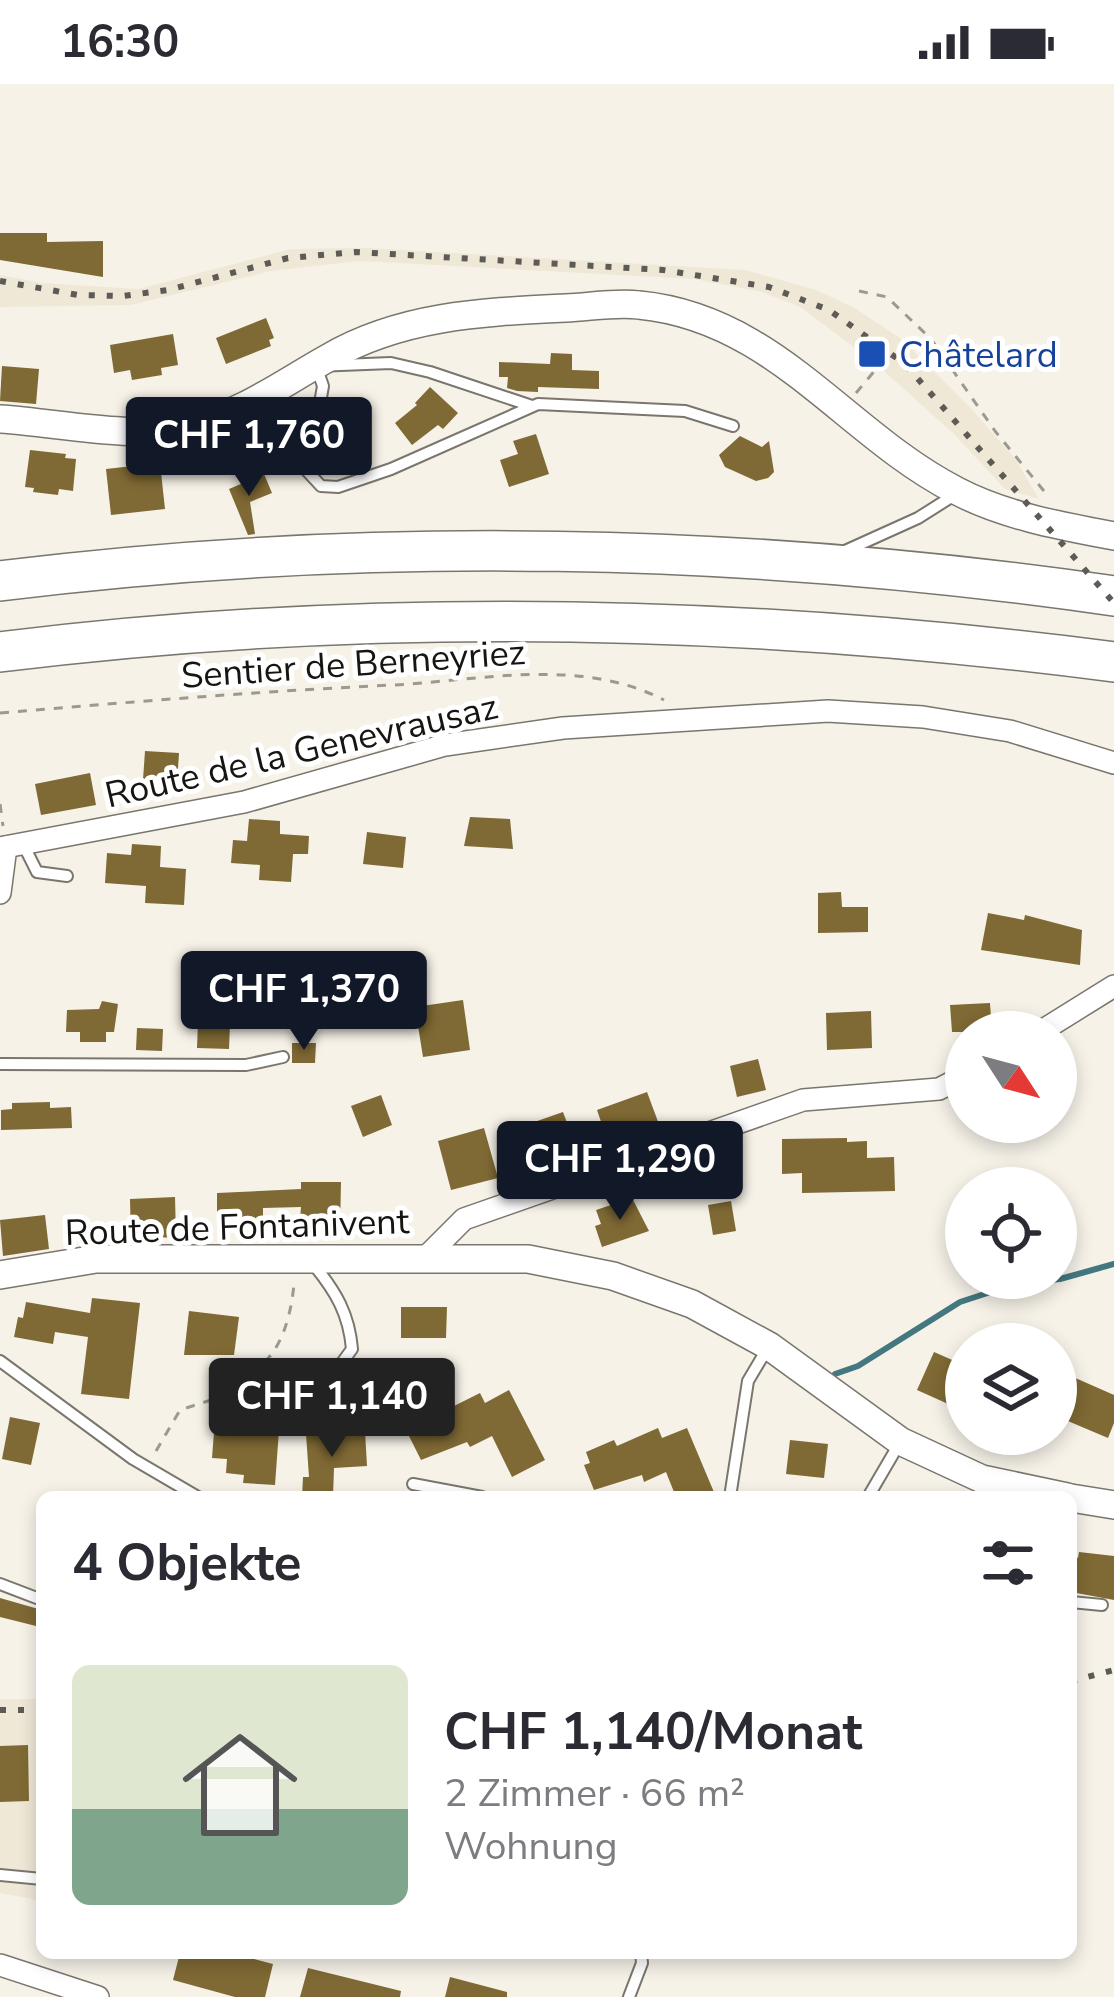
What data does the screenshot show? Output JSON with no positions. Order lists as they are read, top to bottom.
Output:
{
  "streets": {
    "street": ["Route de la Genevrausaz", "Route de Fontanivent"],
    "path": ["Sentier de Berneyriez"]
  },
  "crossings": [
    ["Sentier de Berneyriez", "Route de la Genevrausaz"]
  ],
  "places": {
    "transit": ["Châtelard"]
  },
  "north": "bottom right",
  "page": {
    "status": "16:30",
    "price": [
      "CHF 1,760",
      "CHF 1,370",
      "CHF 1,290",
      "CHF 1,140"
    ],
    "heading": "4 Objekte",
    "list": [
      {
        "name": "CHF 1,140/Monat",
        "note": "2 Zimmer · 66 m² · Wohnung"
      }
    ]
  }
}
